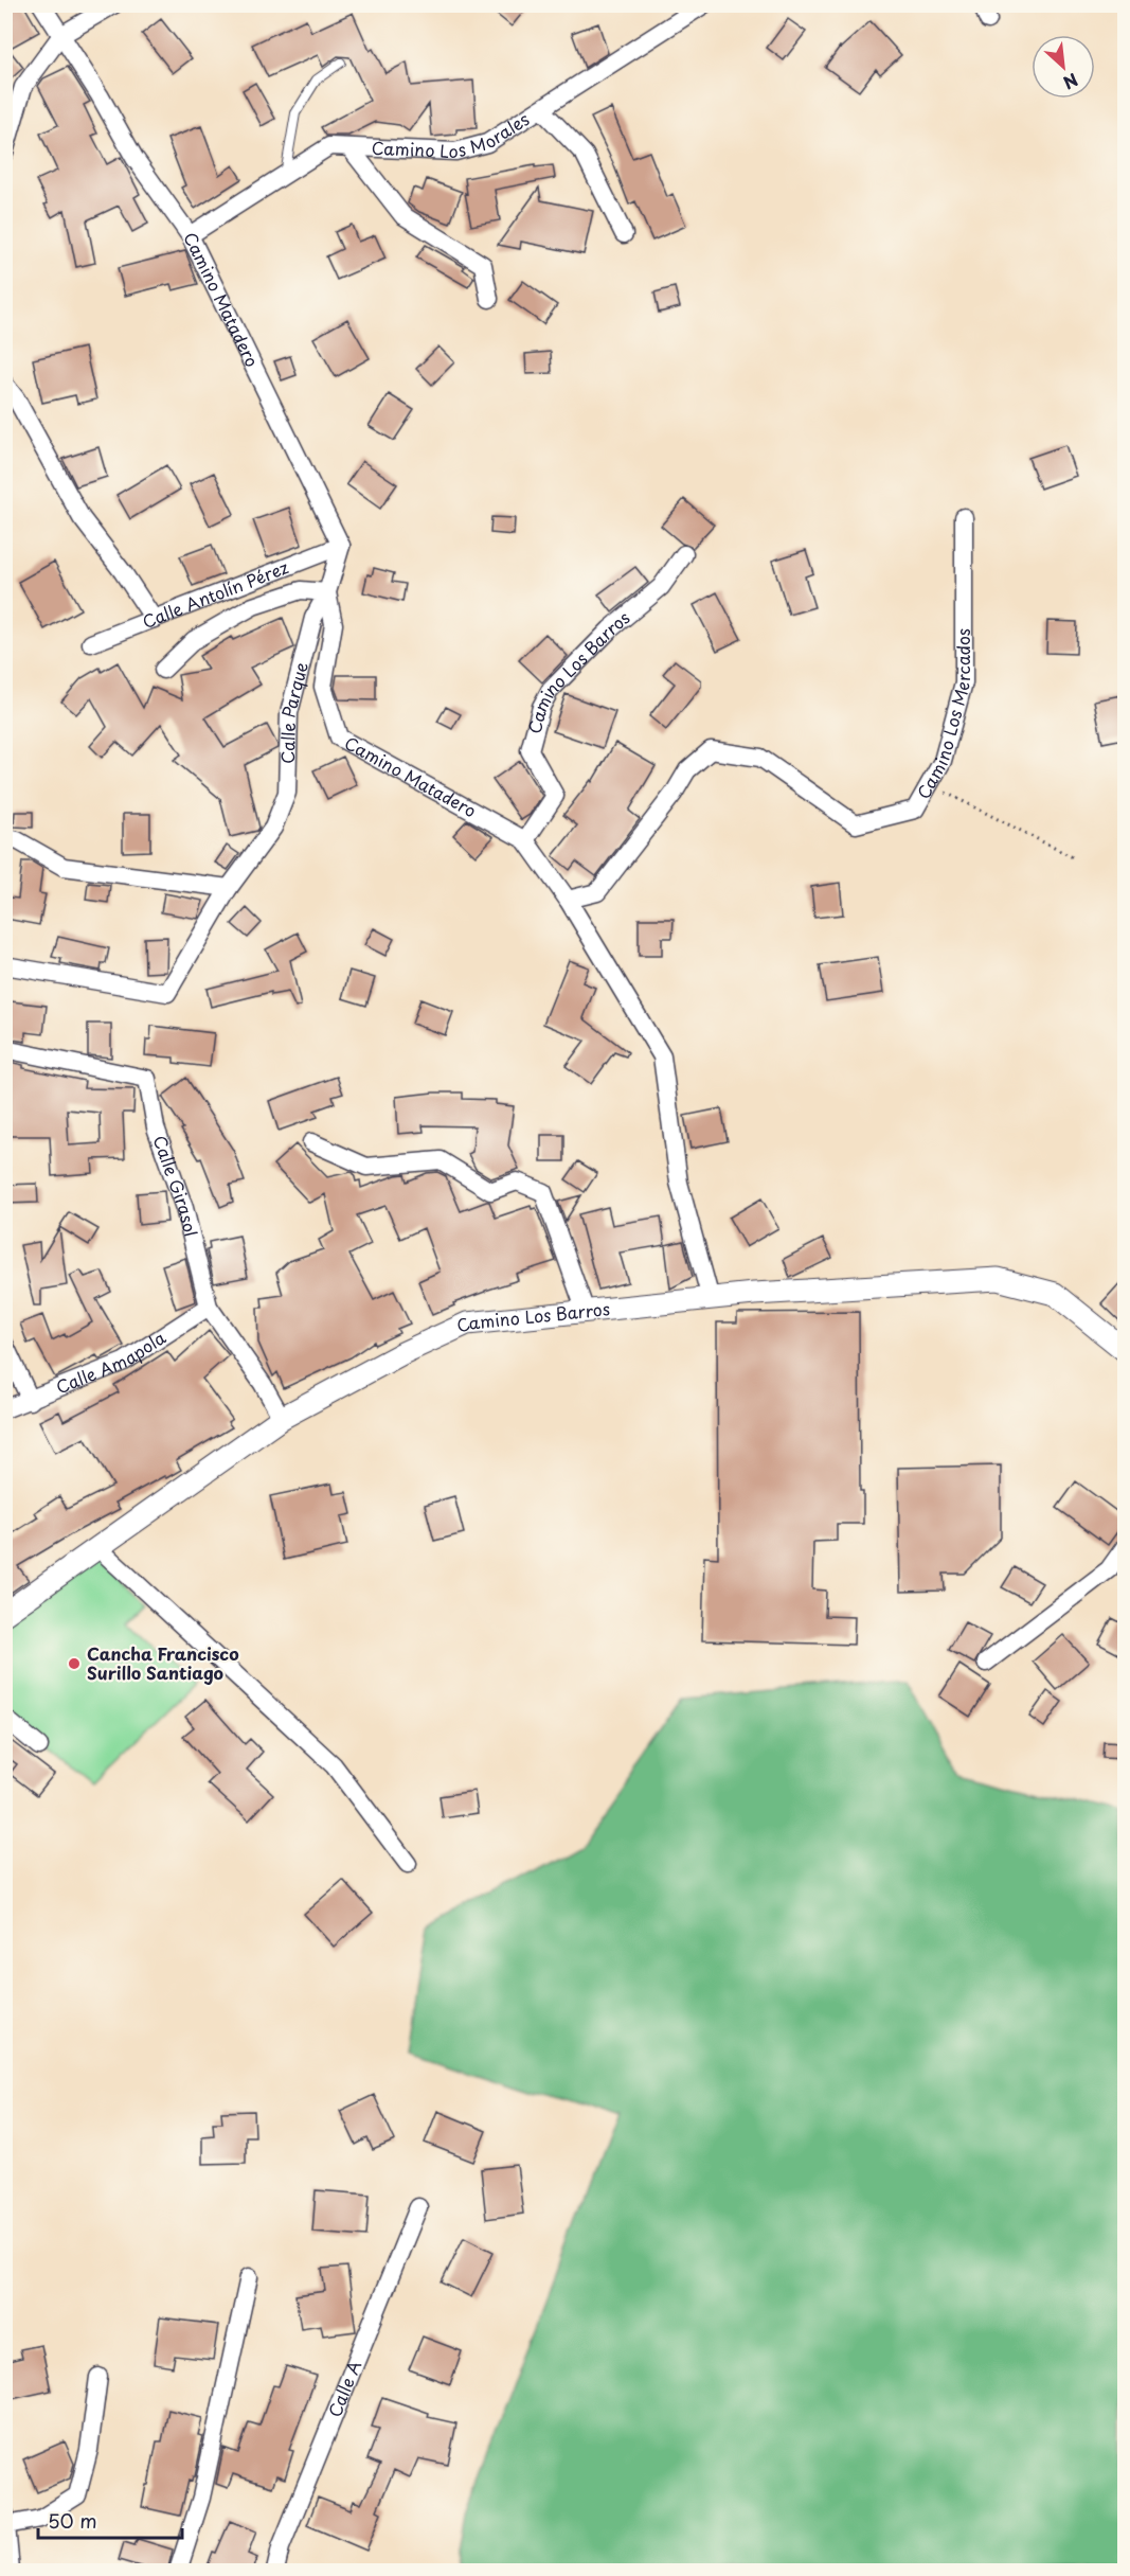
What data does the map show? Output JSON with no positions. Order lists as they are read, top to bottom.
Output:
{
  "streets": {
    "street": [
      "Camino Los Morales",
      "Camino Matadero",
      "Calle Antolín Pérez",
      "Camino Los Barros",
      "Camino Los Mercados",
      "Calle Parque",
      "Calle Girasol",
      "Calle Amapola",
      "Calle A"
    ]
  },
  "crossings": [
    ["Camino Los Morales", "Camino Matadero"],
    ["Camino Matadero", "Calle Antolín Pérez"],
    ["Camino Matadero", "Camino Los Barros"],
    ["Camino Matadero", "Camino Los Mercados"],
    ["Camino Matadero", "Calle Parque"],
    ["Camino Los Barros", "Calle Girasol"],
    ["Calle Girasol", "Calle Amapola"]
  ],
  "places": ["Cancha Francisco Surillo Santiago"],
  "scale_bar": "50 m",
  "north": "bottom right"
}
